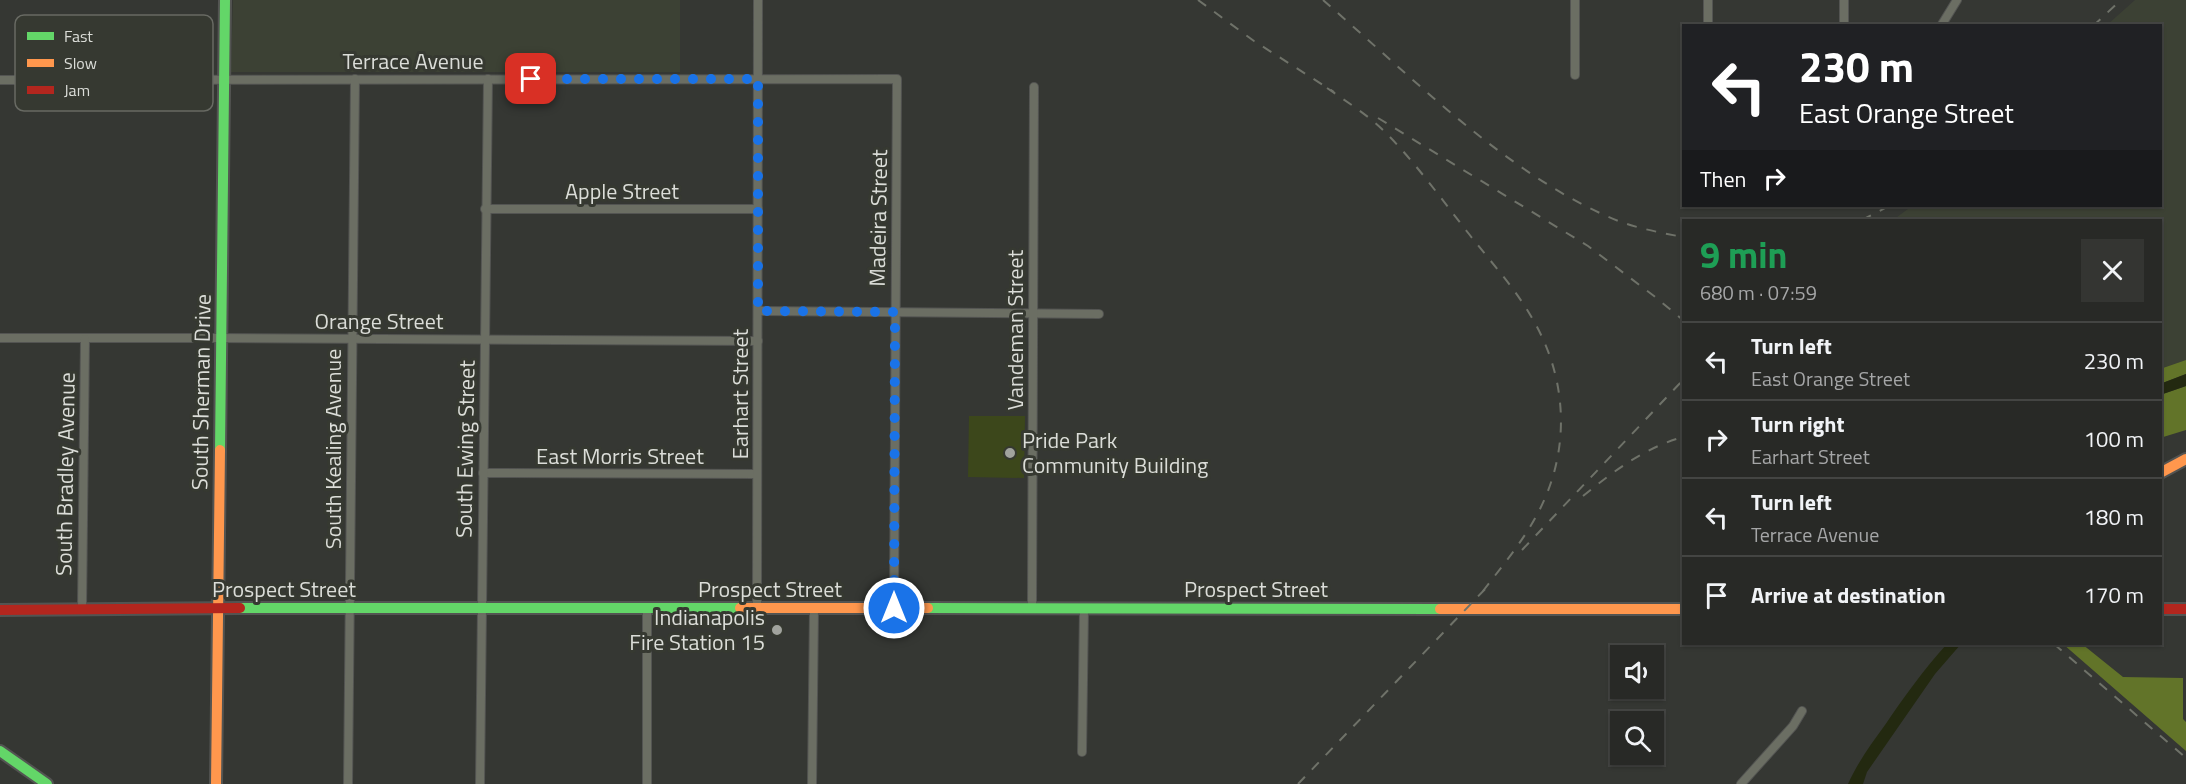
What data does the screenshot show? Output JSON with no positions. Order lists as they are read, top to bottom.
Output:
{
  "streets": {
    "main road": ["South Sherman Drive", "Prospect Street"],
    "street": [
      "Terrace Avenue",
      "Apple Street",
      "Madeira Street",
      "Orange Street",
      "Vandeman Street",
      "Earhart Street",
      "South Kealing Avenue",
      "South Ewing Street",
      "East Morris Street",
      "South Bradley Avenue"
    ]
  },
  "crossings": [
    ["Terrace Avenue", "Madeira Street"],
    ["Terrace Avenue", "South Sherman Drive"],
    ["Terrace Avenue", "Earhart Street"],
    ["Terrace Avenue", "South Kealing Avenue"],
    ["Terrace Avenue", "South Ewing Street"],
    ["Apple Street", "Earhart Street"],
    ["Apple Street", "South Ewing Street"],
    ["Madeira Street", "Prospect Street"],
    ["Orange Street", "South Sherman Drive"],
    ["Orange Street", "Earhart Street"],
    ["Orange Street", "South Kealing Avenue"],
    ["Orange Street", "South Ewing Street"],
    ["Orange Street", "South Bradley Avenue"],
    ["Vandeman Street", "Prospect Street"],
    ["South Sherman Drive", "Prospect Street"],
    ["Earhart Street", "East Morris Street"],
    ["Earhart Street", "Prospect Street"],
    ["South Kealing Avenue", "Prospect Street"],
    ["South Ewing Street", "East Morris Street"],
    ["South Ewing Street", "Prospect Street"],
    ["South Bradley Avenue", "Prospect Street"]
  ],
  "places": ["Pride Park Community Building", "Indianapolis Fire Station 15"],
  "legend": ["Fast", "Slow", "Jam"],
  "page": {
    "turn": ["230 m", "East Orange Street"],
    "then": "Then",
    "heading": ["9 min", "680 m · 07:59"],
    "list": [
      {
        "name": "Turn left",
        "note": "East Orange Street",
        "value": "230 m"
      },
      {
        "name": "Turn right",
        "note": "Earhart Street",
        "value": "100 m"
      },
      {
        "name": "Turn left",
        "note": "Terrace Avenue",
        "value": "180 m"
      },
      {
        "name": "Arrive at destination",
        "value": "170 m"
      }
    ]
  }
}
